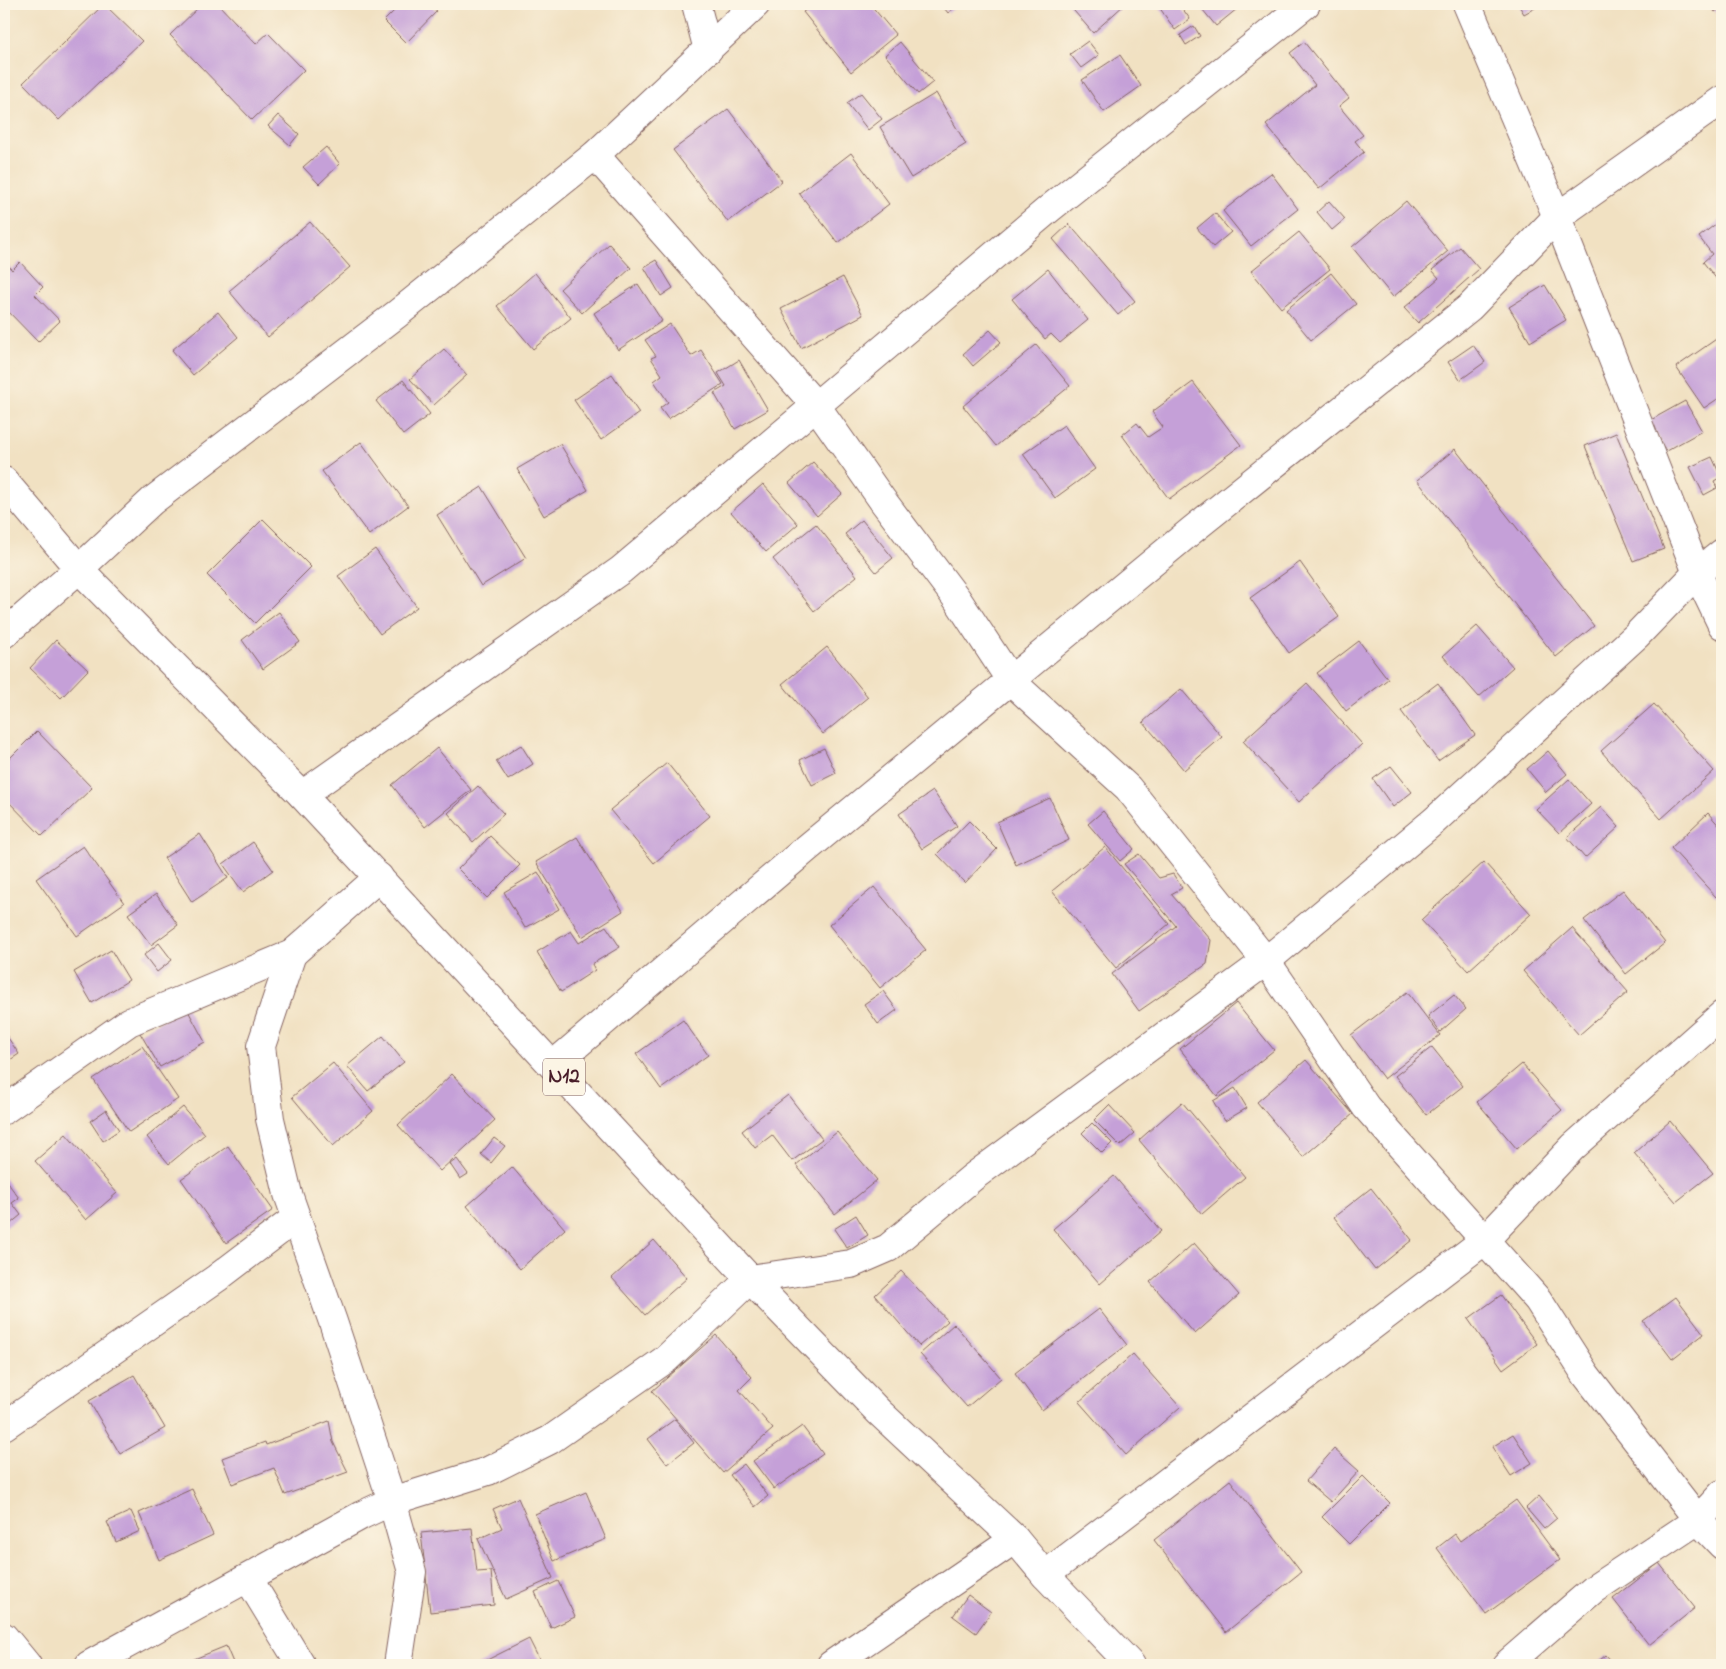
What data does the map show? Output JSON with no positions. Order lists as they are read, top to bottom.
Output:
{
  "streets": {
    "street": ["N12"]
  }
}
